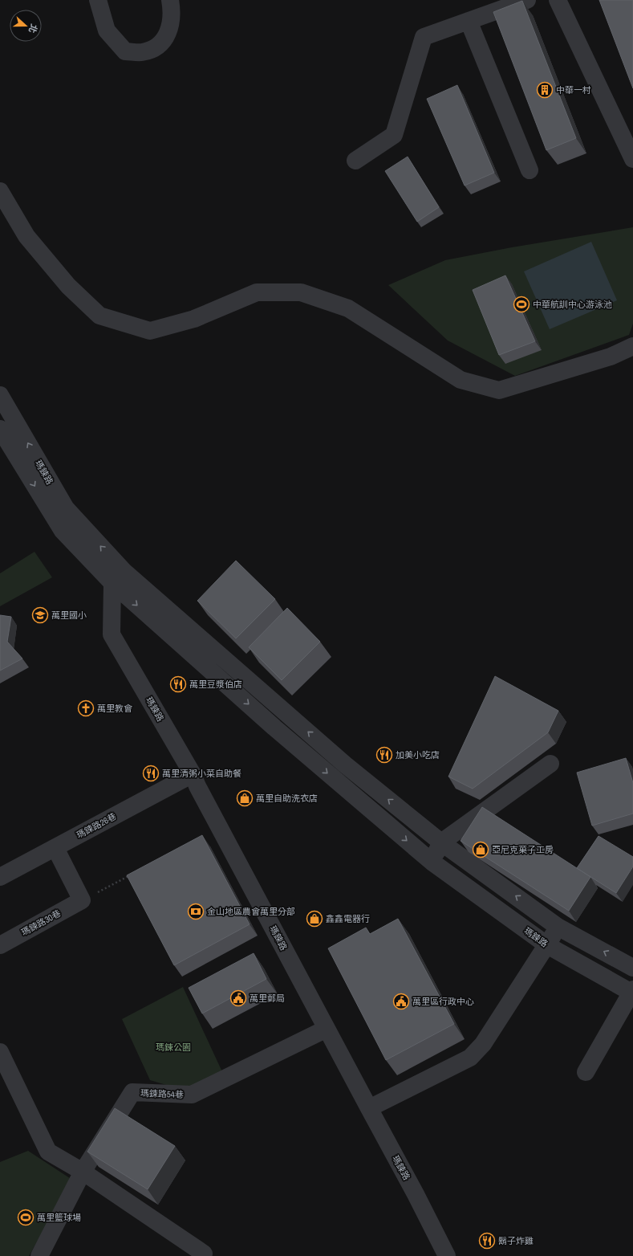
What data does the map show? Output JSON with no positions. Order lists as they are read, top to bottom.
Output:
{
  "streets": {
    "street": [
      "瑪鋉路",
      "瑪鋉路26巷",
      "瑪鋉路30巷",
      "瑪鋉路54巷"
    ]
  },
  "crossings": [
    ["瑪鋉路", "瑪鋉路26巷"],
    ["瑪鋉路", "瑪鋉路54巷"]
  ],
  "parks": ["瑪鋉公園"],
  "places": {
    "building": ["中華一村"],
    "sports": ["中華航訓中心游泳池", "萬里籃球場"],
    "school or university": ["萬里國小"],
    "restaurant": [
      "萬里豆漿伯店",
      "加美小吃店",
      "萬里清粥小菜自助餐",
      "鬍子炸雞"
    ],
    "church": ["萬里教會"],
    "shop": ["萬里自助洗衣店", "亞尼克菓子工房", "鑫鑫電器行"],
    "bank": ["金山地區農會萬里分部"],
    "public building": ["萬里郵局", "萬里區行政中心"]
  },
  "north": "right"
}
